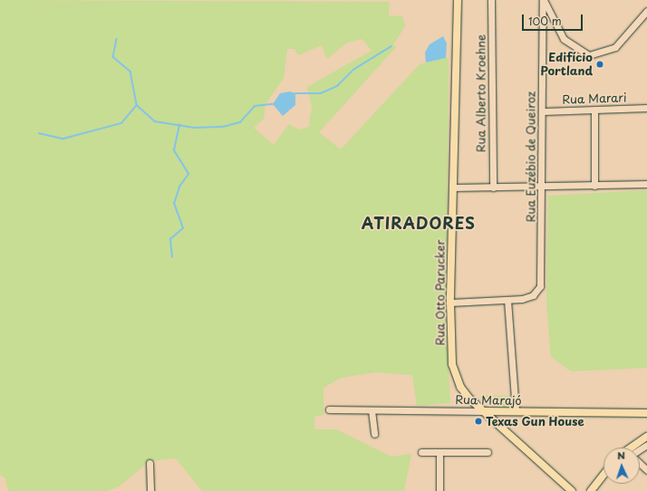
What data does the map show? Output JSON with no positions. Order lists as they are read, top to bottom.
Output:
{
  "streets": {
    "main road": ["Rua Otto Parucker", "Rua Marajó"],
    "street": ["Rua Alberto Kroehne", "Rua Marari", "Rua Euzébio de Queiroz"]
  },
  "crossings": [
    ["Rua Marari", "Rua Euzébio de Queiroz"],
    ["Rua Otto Parucker", "Rua Marajó"]
  ],
  "districts": ["ATIRADORES"],
  "places": ["Edifício Portland", "Texas Gun House"],
  "scale_bar": "100 m",
  "north": "top"
}
